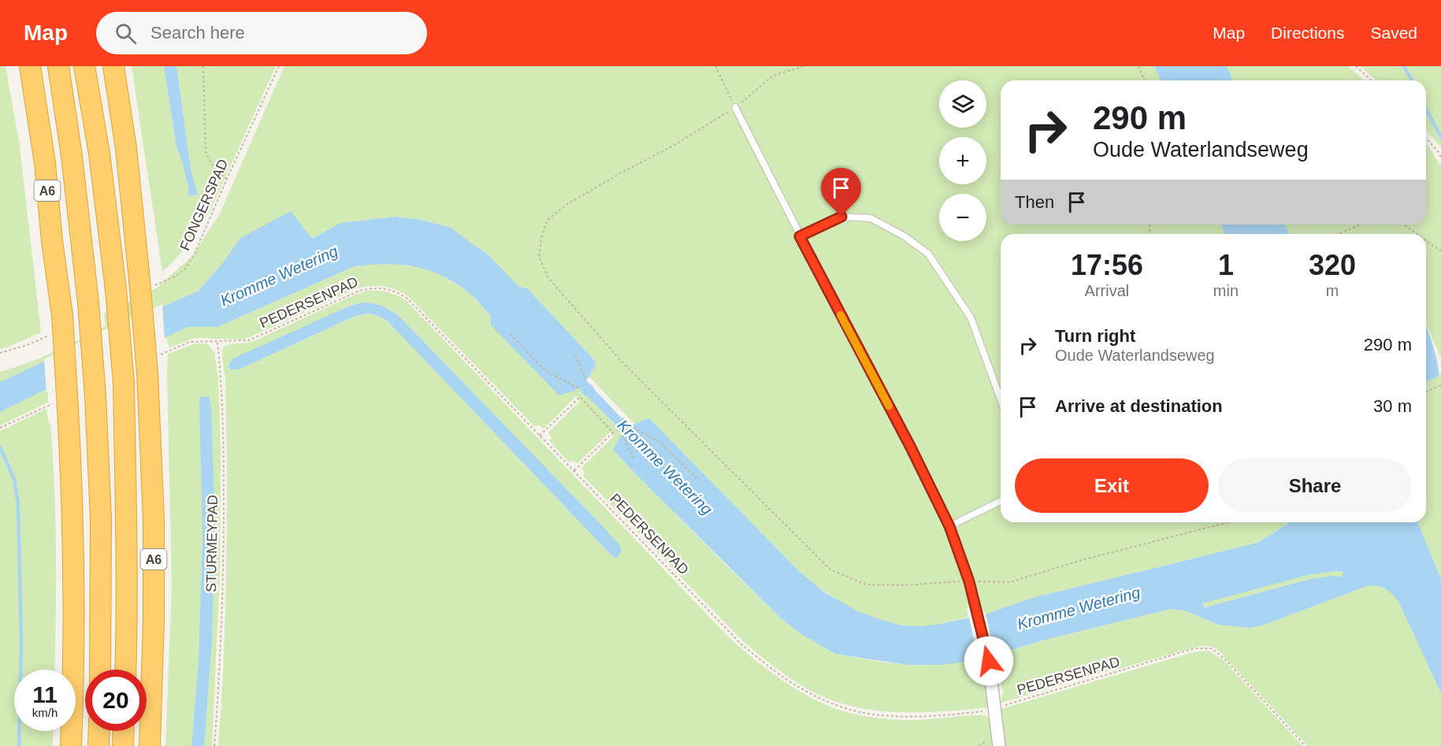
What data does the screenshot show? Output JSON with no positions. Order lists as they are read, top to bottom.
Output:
{
  "streets": {
    "highway": ["A6"],
    "path": ["FONGERSPAD", "PEDERSENPAD", "STURMEYPAD"]
  },
  "crossings": [
    ["A6", "FONGERSPAD"],
    ["A6", "PEDERSENPAD"],
    ["PEDERSENPAD", "STURMEYPAD"]
  ],
  "water": ["Kromme Wetering"],
  "page": {
    "header": "Map",
    "search": "Search here",
    "nav": ["Map", "Directions", "Saved"],
    "map_buttons": ["+", "−"],
    "turn": ["290 m", "Oude Waterlandseweg"],
    "then": "Then",
    "eta": [
      "17:56",
      "Arrival",
      "1",
      "min",
      "320",
      "m"
    ],
    "list": [
      {
        "name": "Turn right",
        "note": "Oude Waterlandseweg",
        "value": "290 m"
      },
      {
        "name": "Arrive at destination",
        "value": "30 m"
      }
    ],
    "buttons": ["Exit", "Share"],
    "speed": "11 km/h",
    "limit": "20"
  }
}
